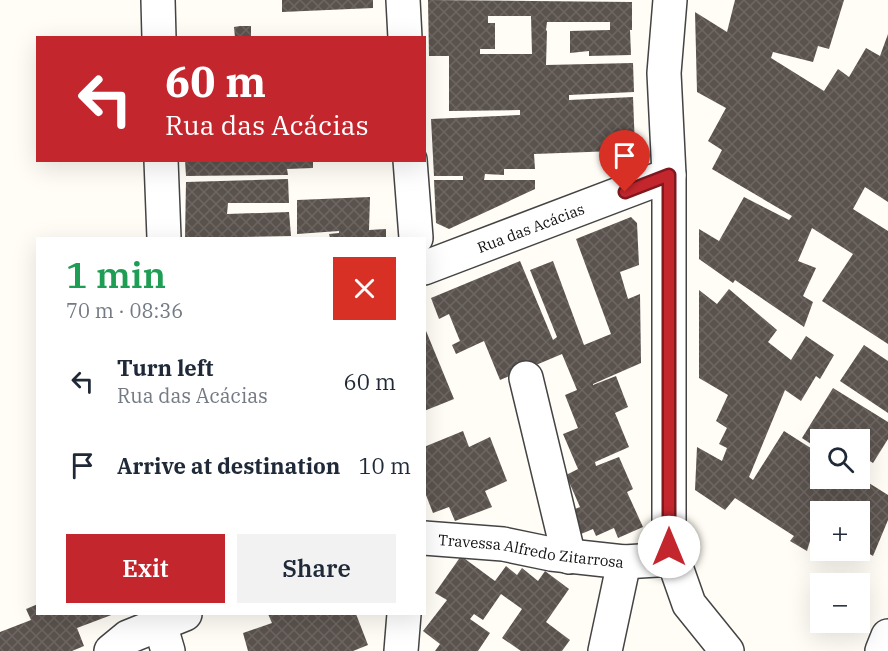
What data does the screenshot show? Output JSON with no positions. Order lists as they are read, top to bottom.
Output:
{
  "streets": {
    "street": ["Rua das Acácias", "Travessa Alfredo Zitarrosa"]
  },
  "page": {
    "turn": ["60 m", "Rua das Acácias"],
    "heading": ["1 min", "70 m · 08:36"],
    "list": [
      {
        "name": "Turn left",
        "note": "Rua das Acácias",
        "value": "60 m"
      },
      {
        "name": "Arrive at destination",
        "value": "10 m"
      }
    ],
    "map_buttons": ["+", "−"],
    "buttons": ["Exit", "Share"]
  }
}
